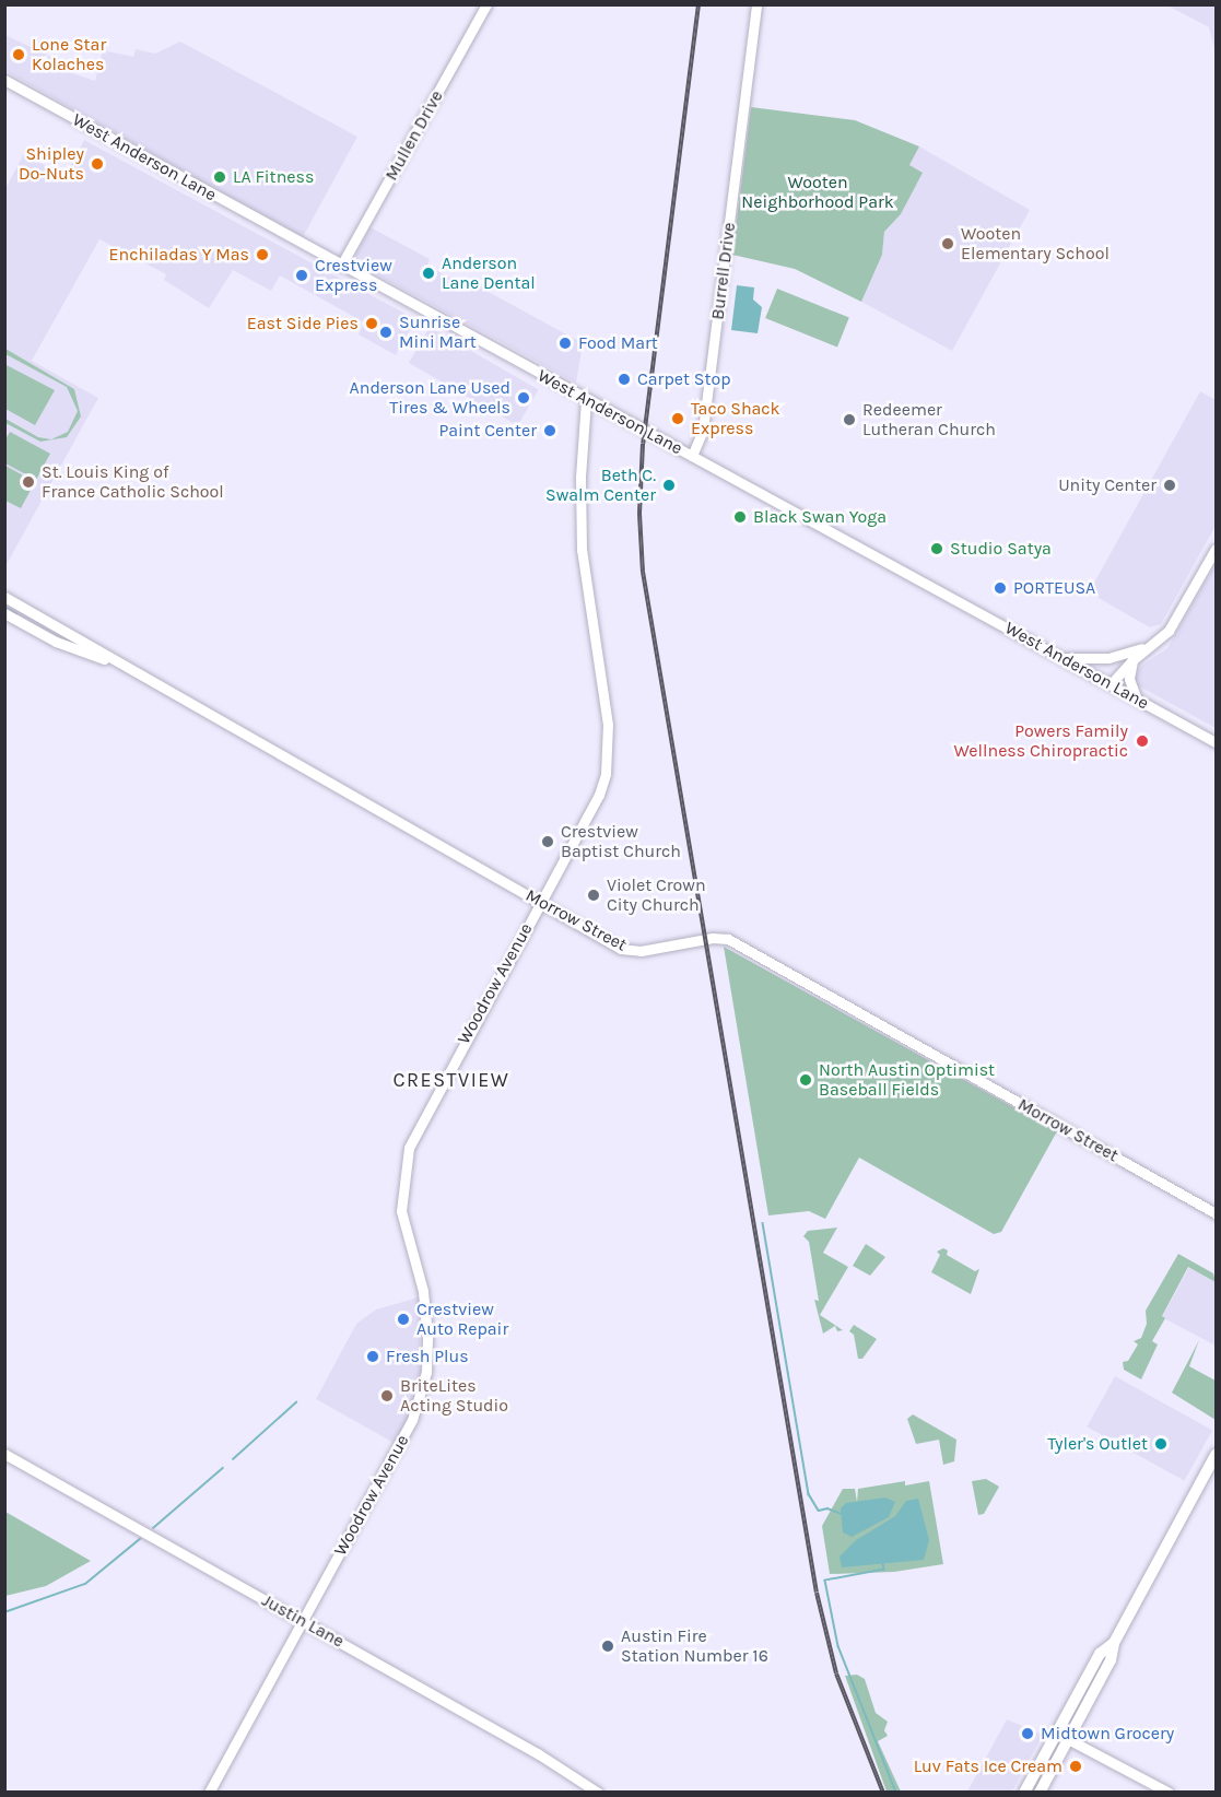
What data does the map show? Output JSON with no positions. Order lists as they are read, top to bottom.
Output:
{
  "streets": {
    "street": [
      "Mullen Drive",
      "West Anderson Lane",
      "Burrell Drive",
      "Morrow Street",
      "Woodrow Avenue",
      "Justin Lane"
    ]
  },
  "crossings": [
    ["Mullen Drive", "West Anderson Lane"],
    ["West Anderson Lane", "Burrell Drive"],
    ["West Anderson Lane", "Woodrow Avenue"],
    ["Morrow Street", "Woodrow Avenue"],
    ["Woodrow Avenue", "Justin Lane"]
  ],
  "districts": ["CRESTVIEW"],
  "parks": ["Wooten Neighborhood Park"],
  "places": [
    "Lone Star Kolaches",
    "Shipley Do-Nuts",
    "LA Fitness",
    "Wooten Elementary School",
    "Enchiladas Y Mas",
    "Anderson Lane Dental",
    "Crestview Express",
    "East Side Pies",
    "Sunrise Mini Mart",
    "Food Mart",
    "Carpet Stop",
    "Anderson Lane Used Tires & Wheels",
    "Taco Shack Express",
    "Redeemer Lutheran Church",
    "Paint Center",
    "St. Louis King of France Catholic School",
    "Beth C. Swalm Center",
    "Unity Center",
    "Black Swan Yoga",
    "Studio Satya",
    "PORTEUSA",
    "Powers Family Wellness Chiropractic",
    "Crestview Baptist Church",
    "Violet Crown City Church",
    "North Austin Optimist Baseball Fields",
    "Crestview Auto Repair",
    "Fresh Plus",
    "BriteLites Acting Studio",
    "Tyler's Outlet",
    "Austin Fire Station Number 16",
    "Midtown Grocery",
    "Luv Fats Ice Cream"
  ]
}
